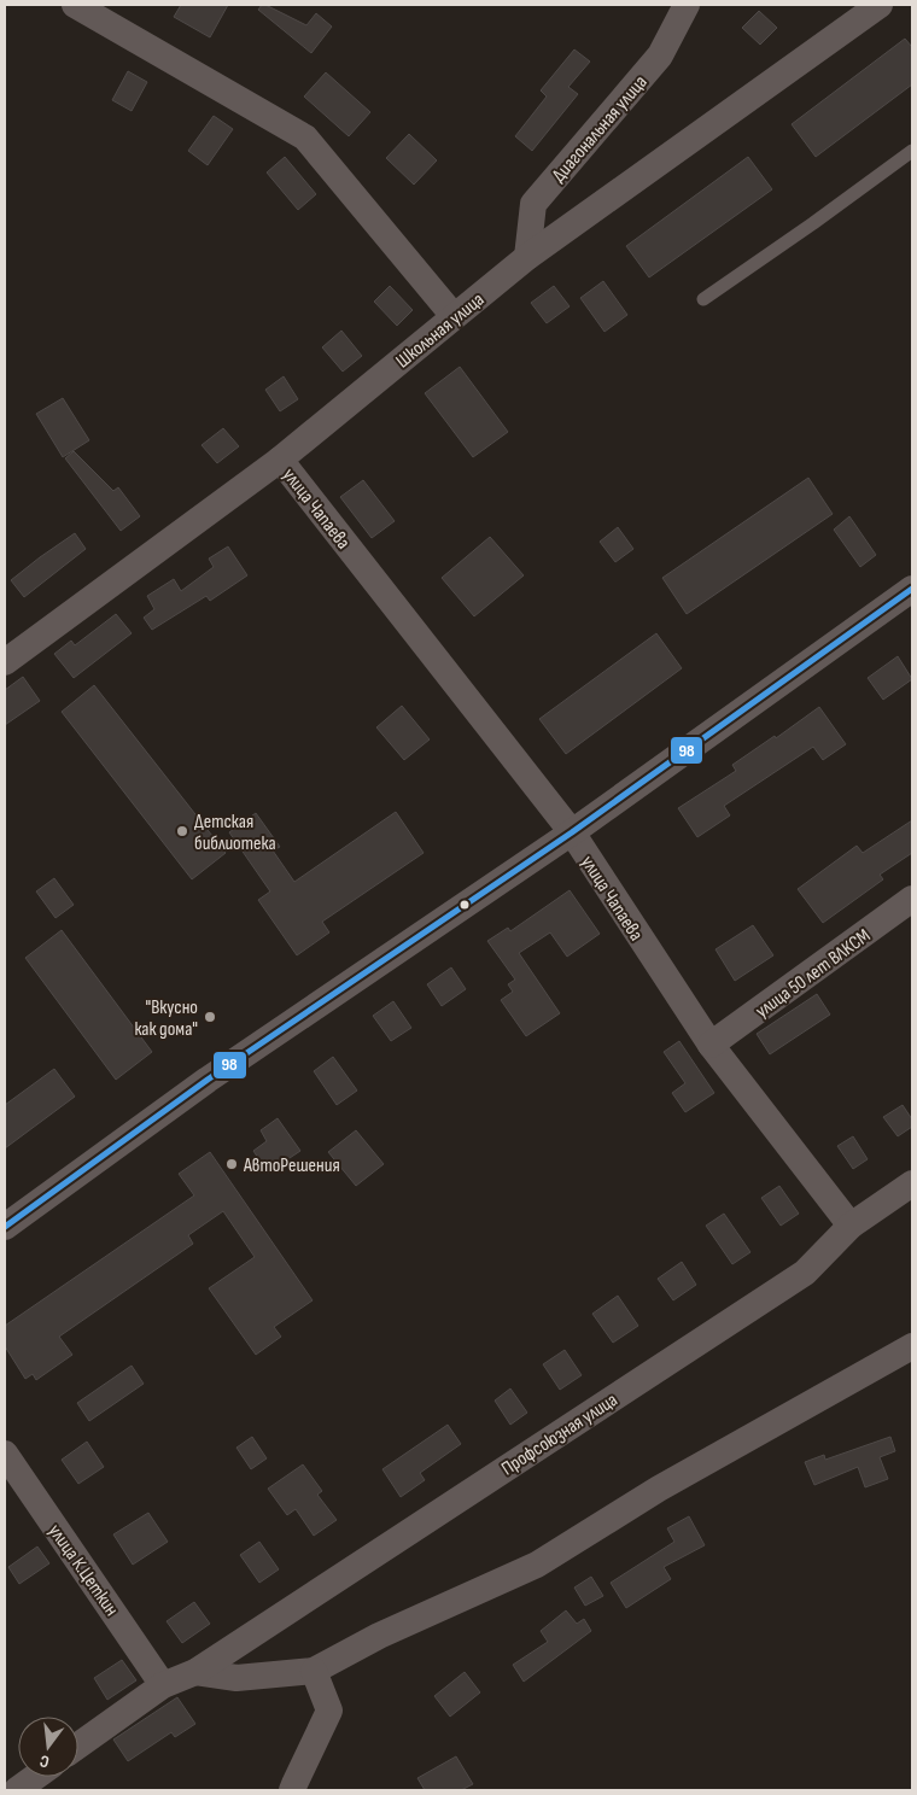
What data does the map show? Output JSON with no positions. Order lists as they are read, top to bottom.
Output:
{
  "streets": {
    "street": [
      "Диагональная улица",
      "Школьная улица",
      "улица Чапаева",
      "улица 50 лет ВЛКСМ",
      "Профсоюзная улица",
      "улица К.Цеткин"
    ]
  },
  "crossings": [
    ["Диагональная улица", "Школьная улица"],
    ["Школьная улица", "улица Чапаева"],
    ["улица Чапаева", "улица 50 лет ВЛКСМ"],
    ["улица Чапаева", "Профсоюзная улица"],
    ["Профсоюзная улица", "улица К.Цеткин"]
  ],
  "places": ["Детская библиотека", "\"Вкусно как дома\"", "АвтоРешения"],
  "lines": ["transit line 98"],
  "north": "bottom"
}
